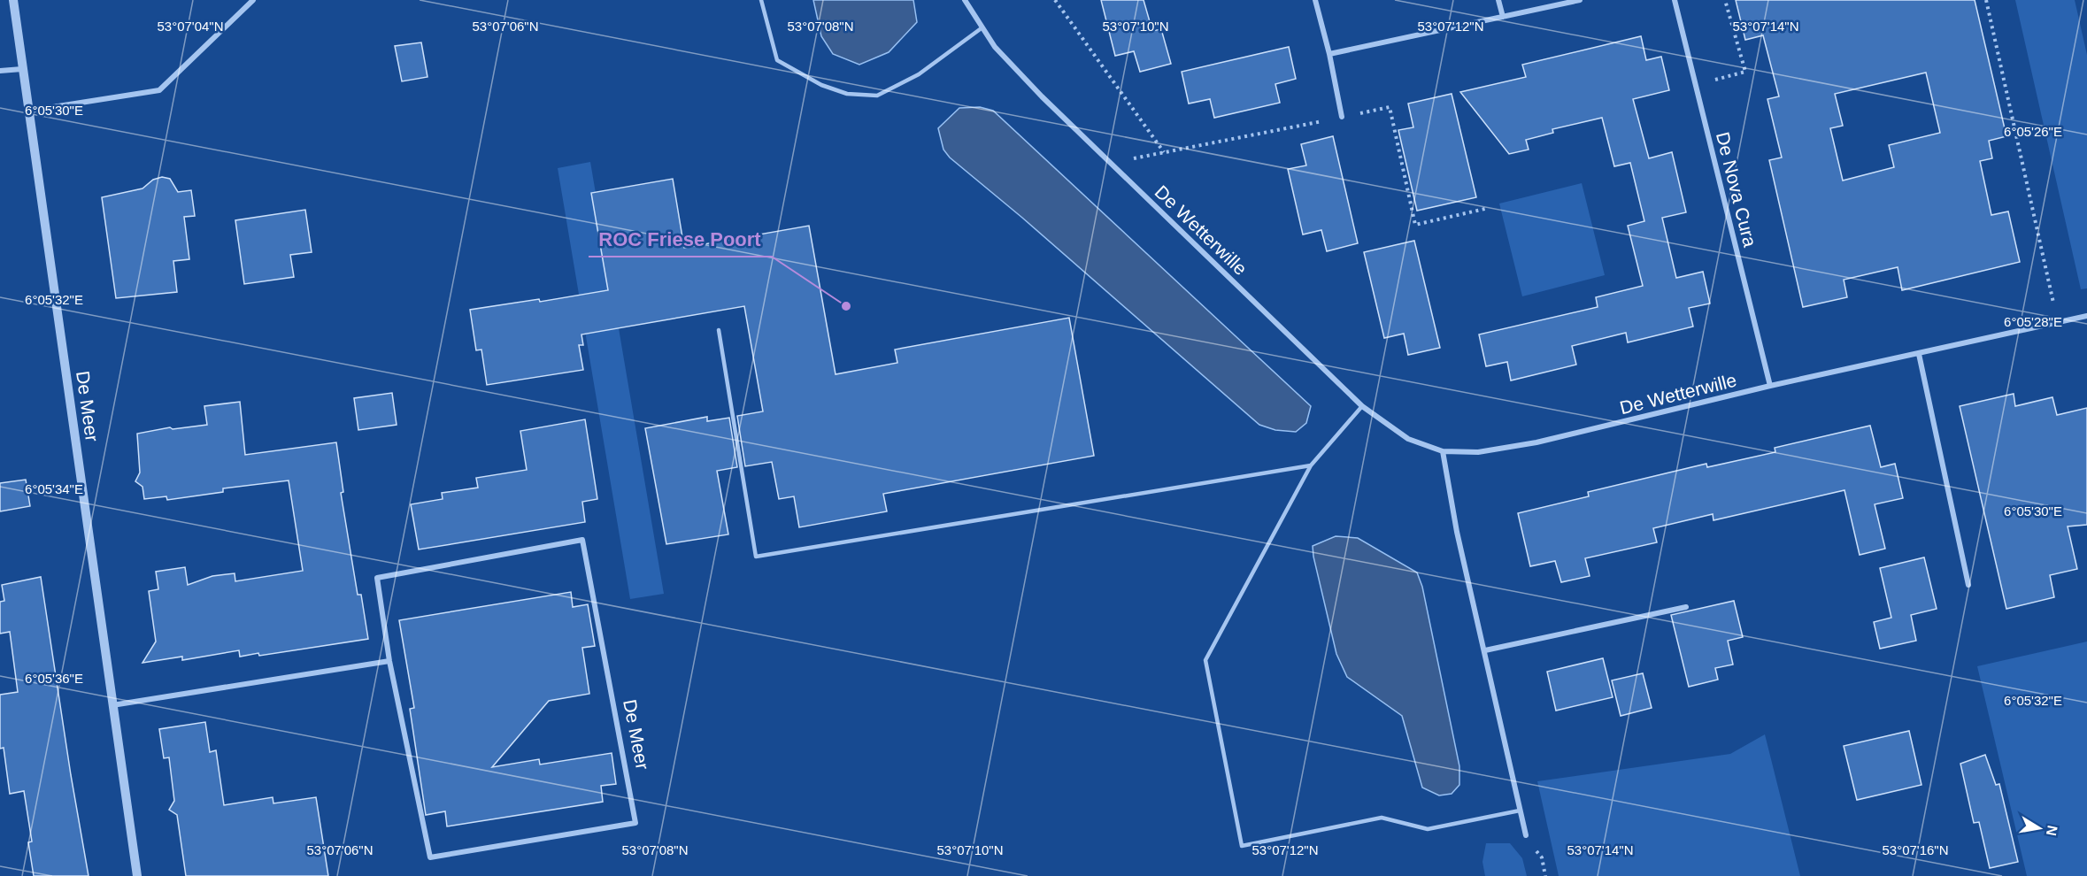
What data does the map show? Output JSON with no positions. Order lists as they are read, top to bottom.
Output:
{
  "streets": {
    "street": ["De Nova Cura", "De Wetterwille", "De Meer"]
  },
  "crossings": [
    ["De Nova Cura", "De Wetterwille"]
  ],
  "places": ["ROC Friese Poort"],
  "north": "right",
  "coordinates": [
    "53°07'04\"N",
    "53°07'06\"N",
    "53°07'08\"N",
    "53°07'10\"N",
    "53°07'12\"N",
    "53°07'14\"N",
    "6°05'30\"E",
    "6°05'26\"E",
    "6°05'32\"E",
    "6°05'28\"E",
    "6°05'34\"E",
    "6°05'36\"E",
    "53°07'16\"N"
  ]
}
